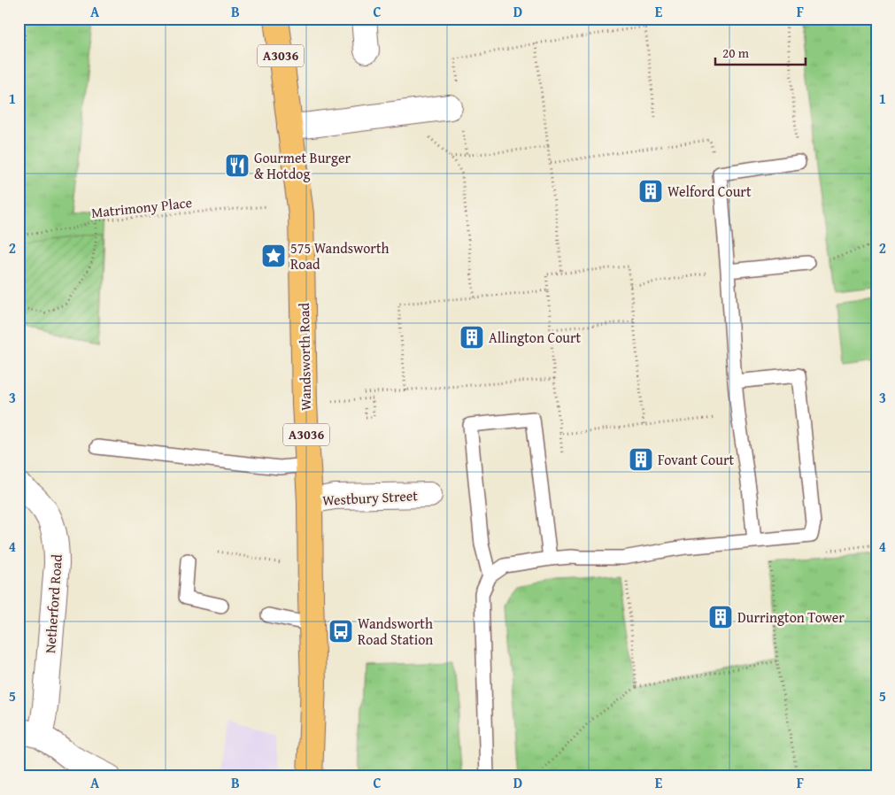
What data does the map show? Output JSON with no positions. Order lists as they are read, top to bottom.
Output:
{
  "streets": {
    "main road": ["A3036", "Wandsworth Road"],
    "street": ["Westbury Street", "Netherford Road"],
    "path": ["Matrimony Place"]
  },
  "crossings": [
    ["Wandsworth Road", "Westbury Street"]
  ],
  "places": {
    "restaurant": ["Gourmet Burger & Hotdog"],
    "building": [
      "Welford Court",
      "Allington Court",
      "Fovant Court",
      "Durrington Tower"
    ],
    "place": ["575 Wandsworth Road"],
    "bus stop": ["Wandsworth Road Station"]
  },
  "scale_bar": "20 m",
  "grid": {
    "columns": [
      "A",
      "B",
      "C",
      "D",
      "E",
      "F"
    ],
    "rows": [
      "1",
      "2",
      "3",
      "4",
      "5"
    ]
  }
}
